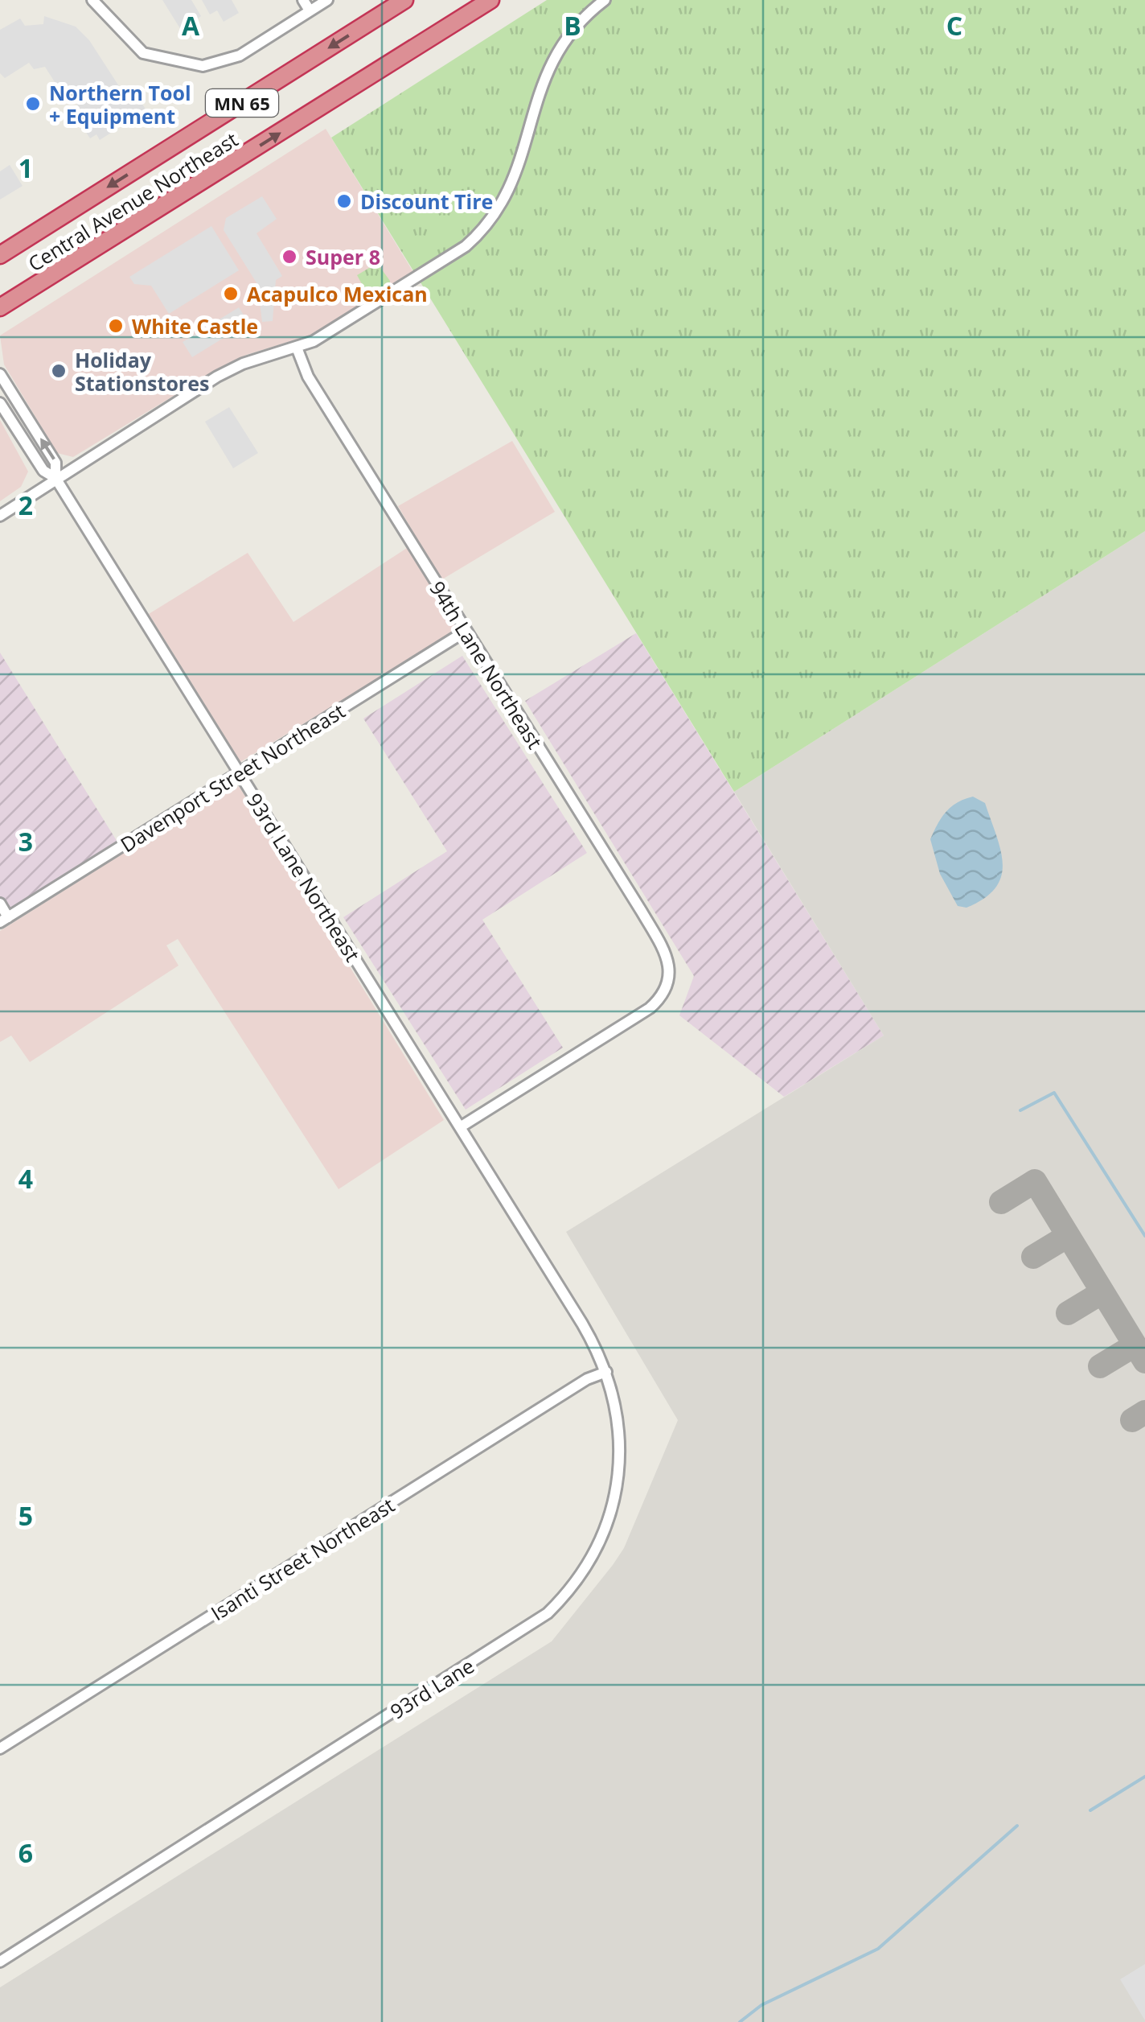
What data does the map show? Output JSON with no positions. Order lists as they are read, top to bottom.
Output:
{
  "streets": {
    "highway": ["MN 65", "Central Avenue Northeast"],
    "street": [
      "94th Lane Northeast",
      "Davenport Street Northeast",
      "93rd Lane Northeast",
      "Isanti Street Northeast",
      "93rd Lane"
    ]
  },
  "crossings": [
    ["94th Lane Northeast", "Davenport Street Northeast"],
    ["94th Lane Northeast", "93rd Lane Northeast"],
    ["Davenport Street Northeast", "93rd Lane Northeast"],
    ["93rd Lane Northeast", "93rd Lane"],
    ["Isanti Street Northeast", "93rd Lane"]
  ],
  "places": [
    "Northern Tool + Equipment",
    "Discount Tire",
    "Super 8",
    "Acapulco Mexican",
    "White Castle",
    "Holiday Stationstores"
  ],
  "grid": {
    "columns": ["A", "B", "C"],
    "rows": [
      "1",
      "2",
      "3",
      "4",
      "5",
      "6"
    ]
  }
}
